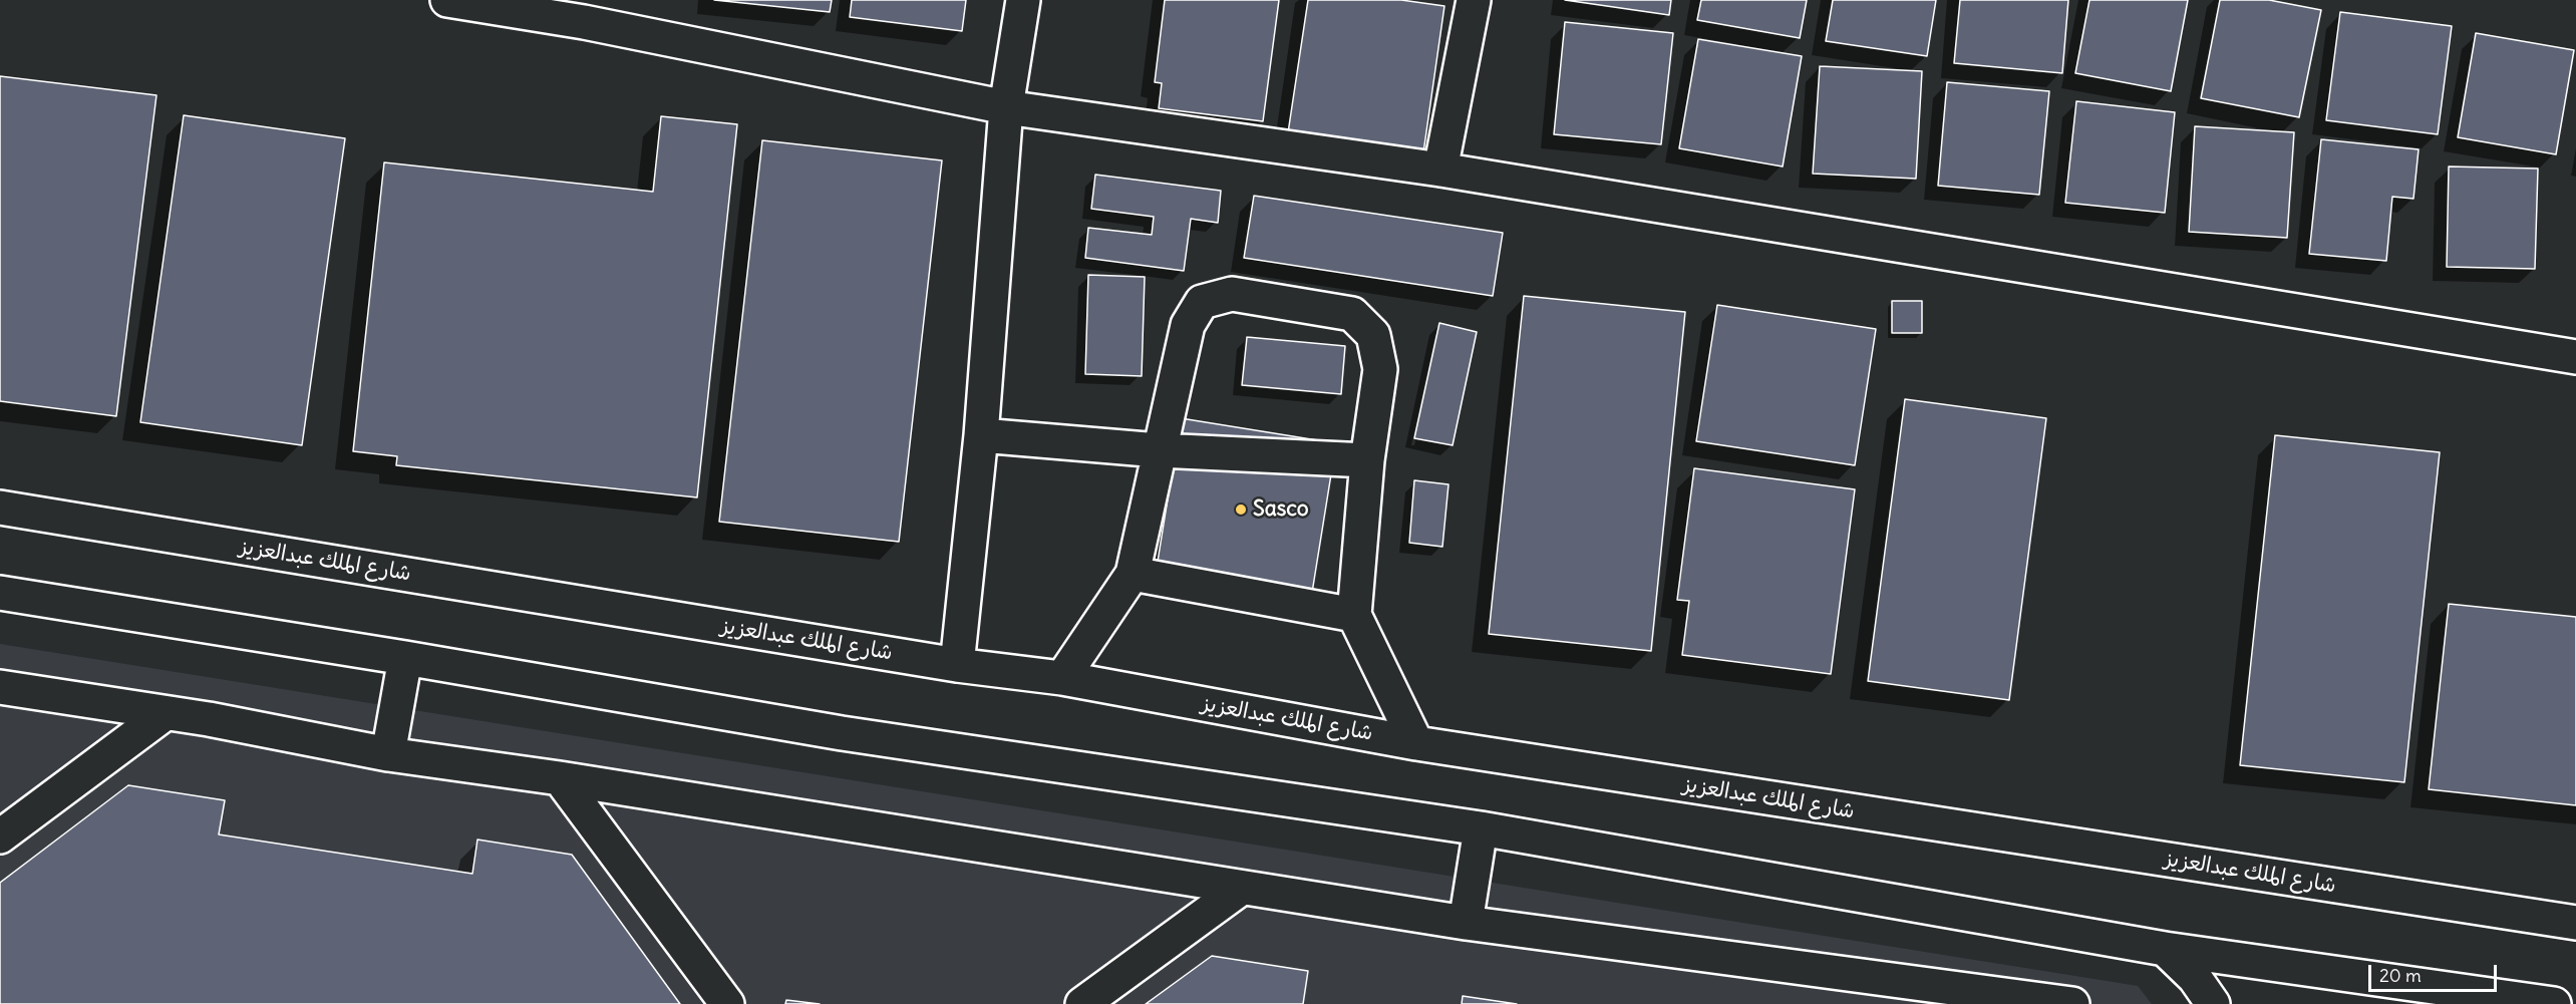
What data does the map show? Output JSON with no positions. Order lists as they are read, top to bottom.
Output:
{
  "streets": {
    "street": ["شارع الملك عبدالعزيز"]
  },
  "places": ["Sasco"],
  "scale_bar": "20 m"
}
